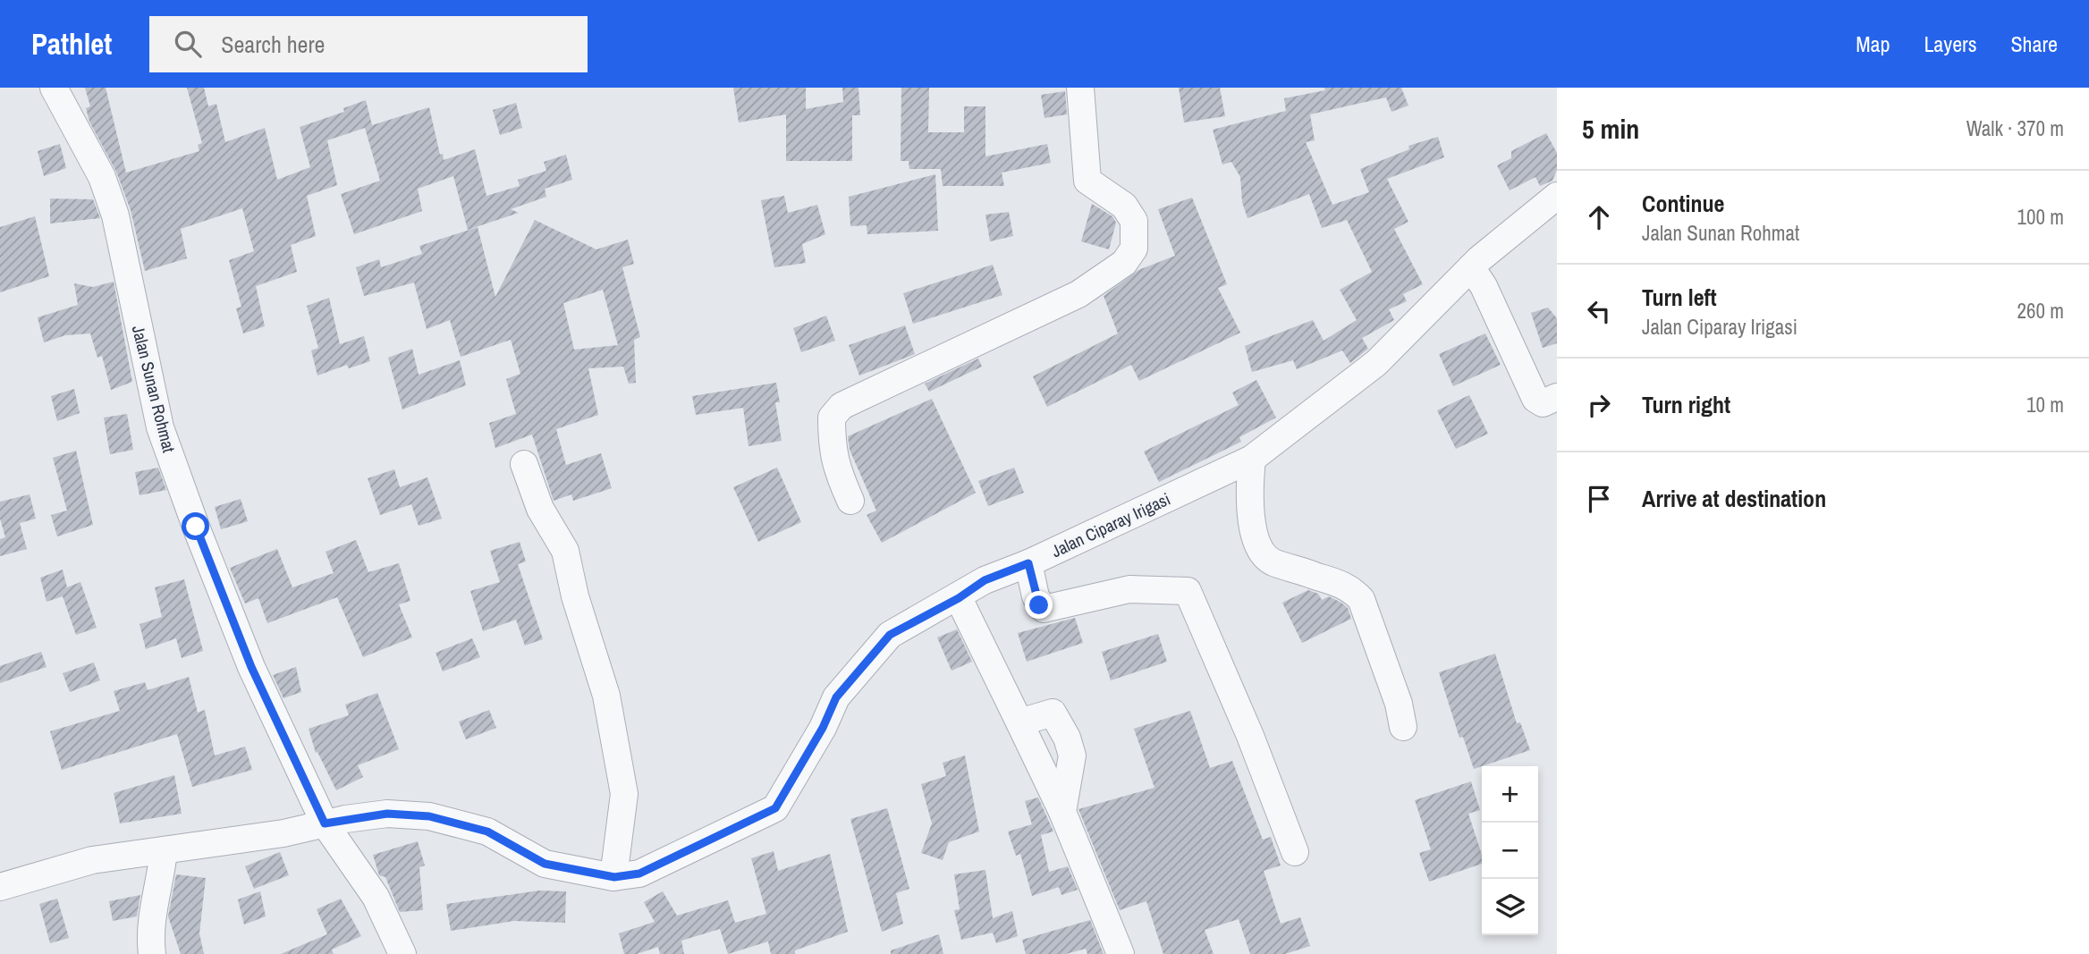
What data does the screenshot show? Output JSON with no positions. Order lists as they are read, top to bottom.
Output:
{
  "streets": {
    "street": ["Jalan Sunan Rohmat", "Jalan Ciparay Irigasi"]
  },
  "crossings": [
    ["Jalan Sunan Rohmat", "Jalan Ciparay Irigasi"]
  ],
  "page": {
    "header": "Pathlet",
    "search": "Search here",
    "nav": ["Map", "Layers", "Share"],
    "heading": ["5 min", "Walk · 370 m"],
    "list": [
      ["Continue", "Jalan Sunan Rohmat", "100 m"],
      ["Turn left", "Jalan Ciparay Irigasi", "260 m"],
      ["Turn right", "10 m"],
      "Arrive at destination"
    ],
    "map_buttons": ["+", "−"]
  }
}
